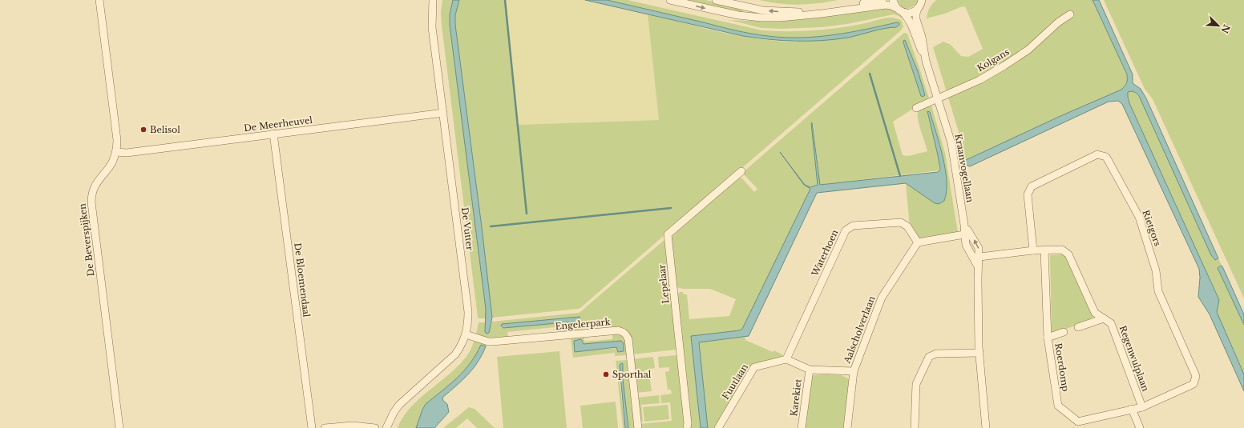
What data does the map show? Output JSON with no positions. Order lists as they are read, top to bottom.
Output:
{
  "streets": {
    "street": [
      "Kolgans",
      "De Meerheuvel",
      "Kraanvogellaan",
      "Rietgors",
      "De Vutter",
      "De Beverspijken",
      "Waterhoen",
      "De Bloemendaal",
      "Lepelaar",
      "Engelerpark",
      "Aalscholverlaan",
      "Regenwulplaan",
      "Roerdomp",
      "Fuutlaan",
      "Karekiet"
    ]
  },
  "crossings": [
    ["Kolgans", "Kraanvogellaan"],
    ["De Meerheuvel", "De Vutter"],
    ["De Meerheuvel", "De Beverspijken"],
    ["De Meerheuvel", "De Bloemendaal"],
    ["Kraanvogellaan", "Regenwulplaan"],
    ["Rietgors", "Regenwulplaan"],
    ["Rietgors", "Roerdomp"],
    ["De Vutter", "Engelerpark"],
    ["Waterhoen", "Aalscholverlaan"],
    ["Waterhoen", "Fuutlaan"],
    ["Regenwulplaan", "Roerdomp"]
  ],
  "places": ["Belisol", "Sporthal"],
  "north": "bottom right"
}
